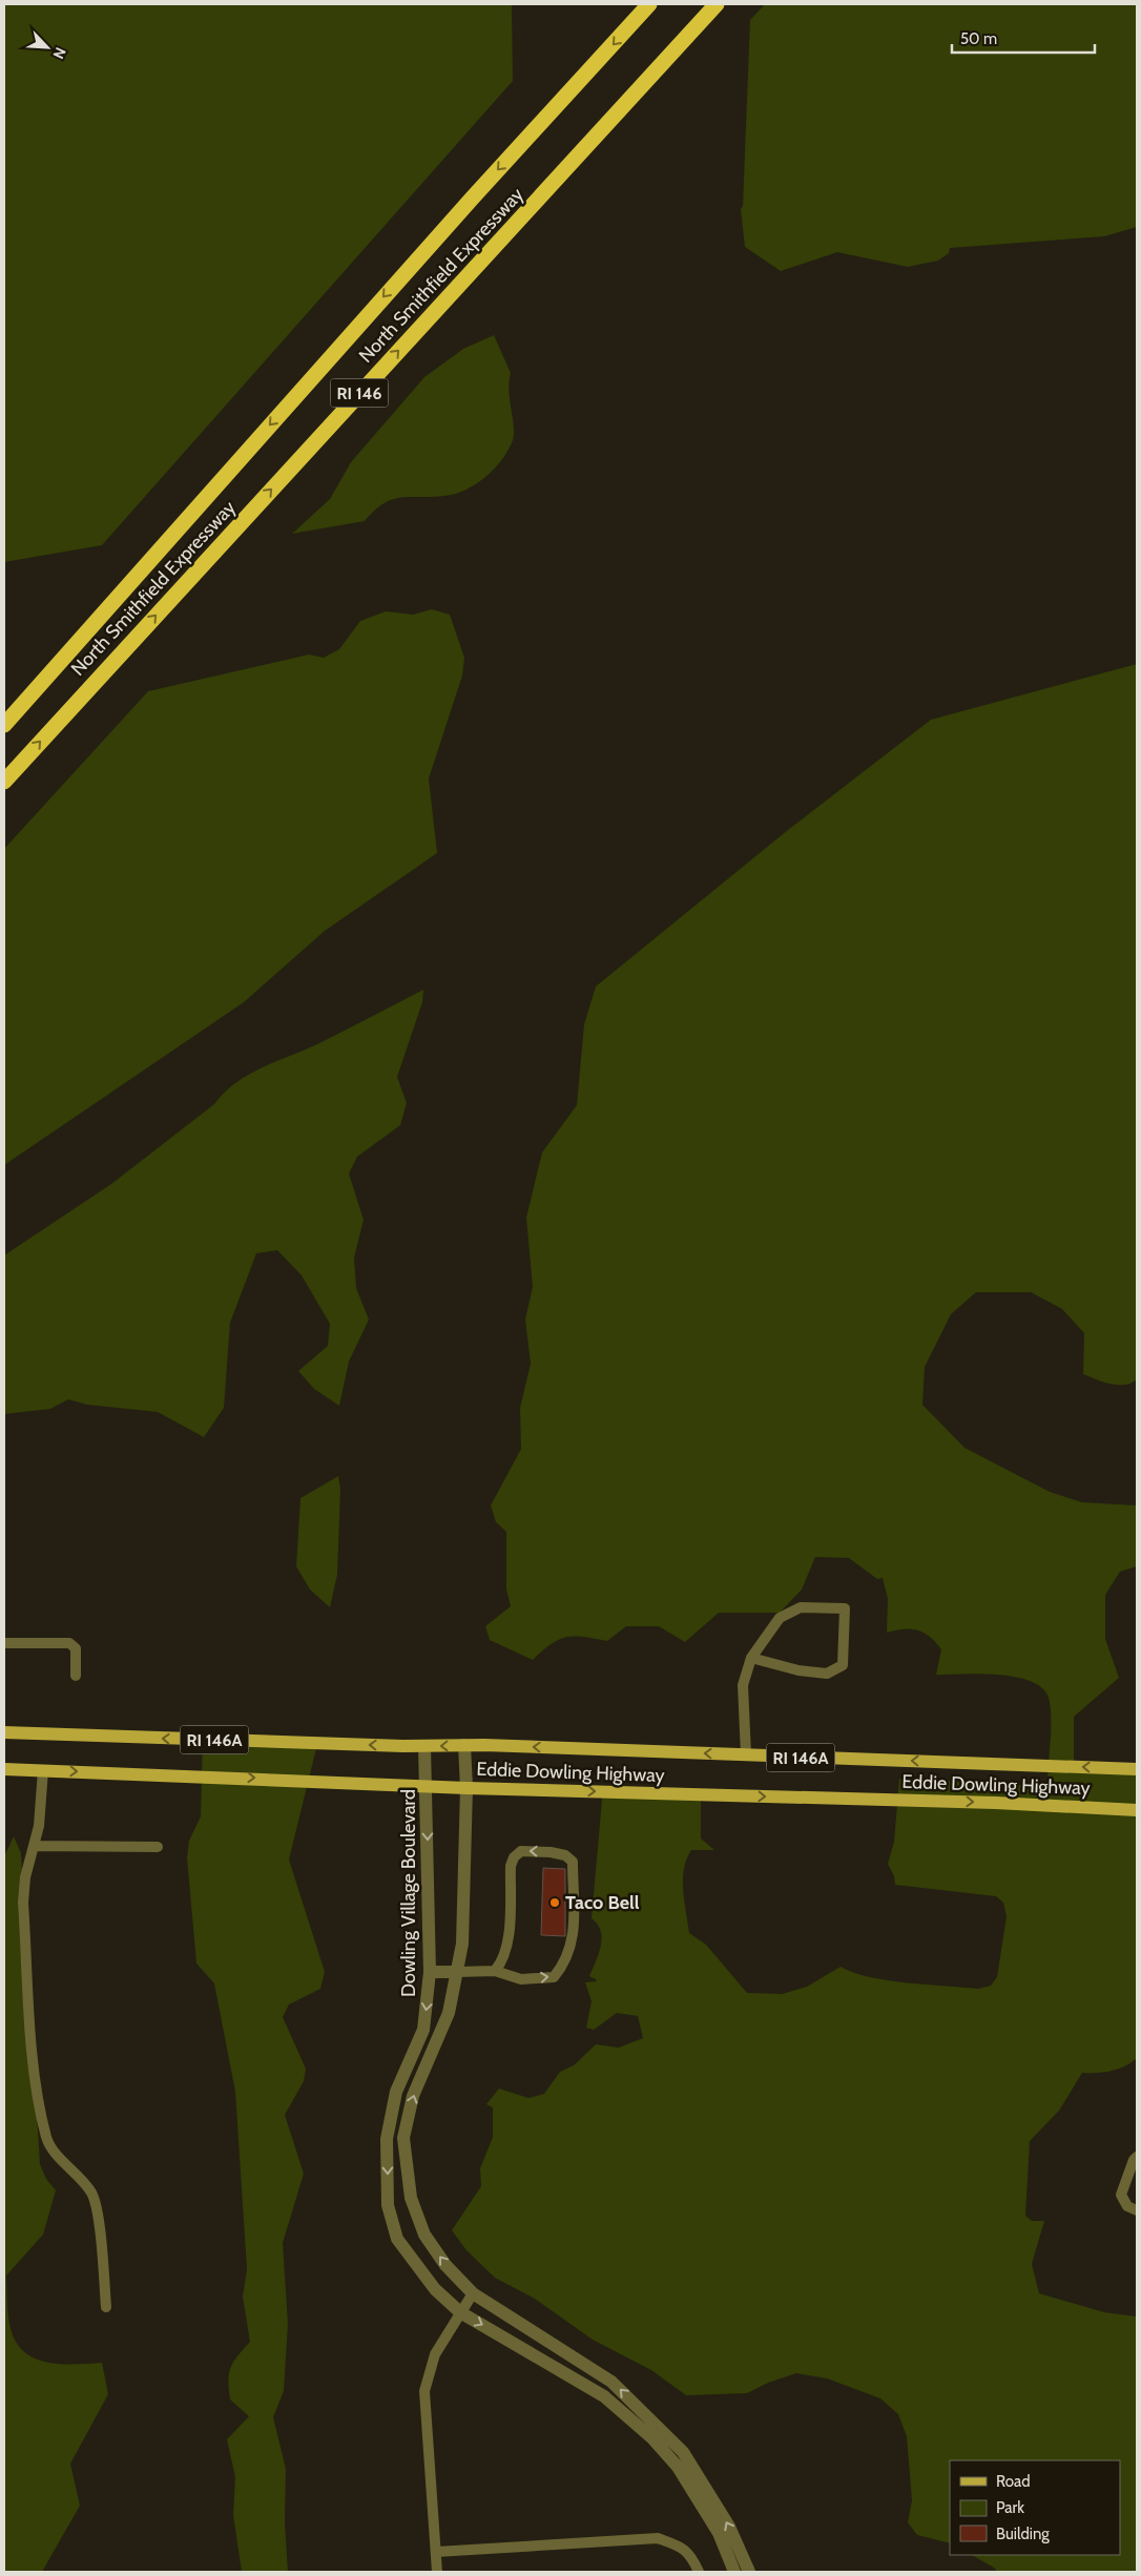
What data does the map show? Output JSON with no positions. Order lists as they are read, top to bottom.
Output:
{
  "streets": {
    "highway": ["North Smithfield Expressway", "RI 146"],
    "main road": ["RI 146A", "Eddie Dowling Highway"],
    "street": ["Dowling Village Boulevard"]
  },
  "crossings": [
    ["Eddie Dowling Highway", "Dowling Village Boulevard"]
  ],
  "one_way": ["Dowling Village Boulevard"],
  "places": ["Taco Bell"],
  "legend": ["Road", "Park", "Building"],
  "scale_bar": "50 m",
  "north": "bottom right"
}
